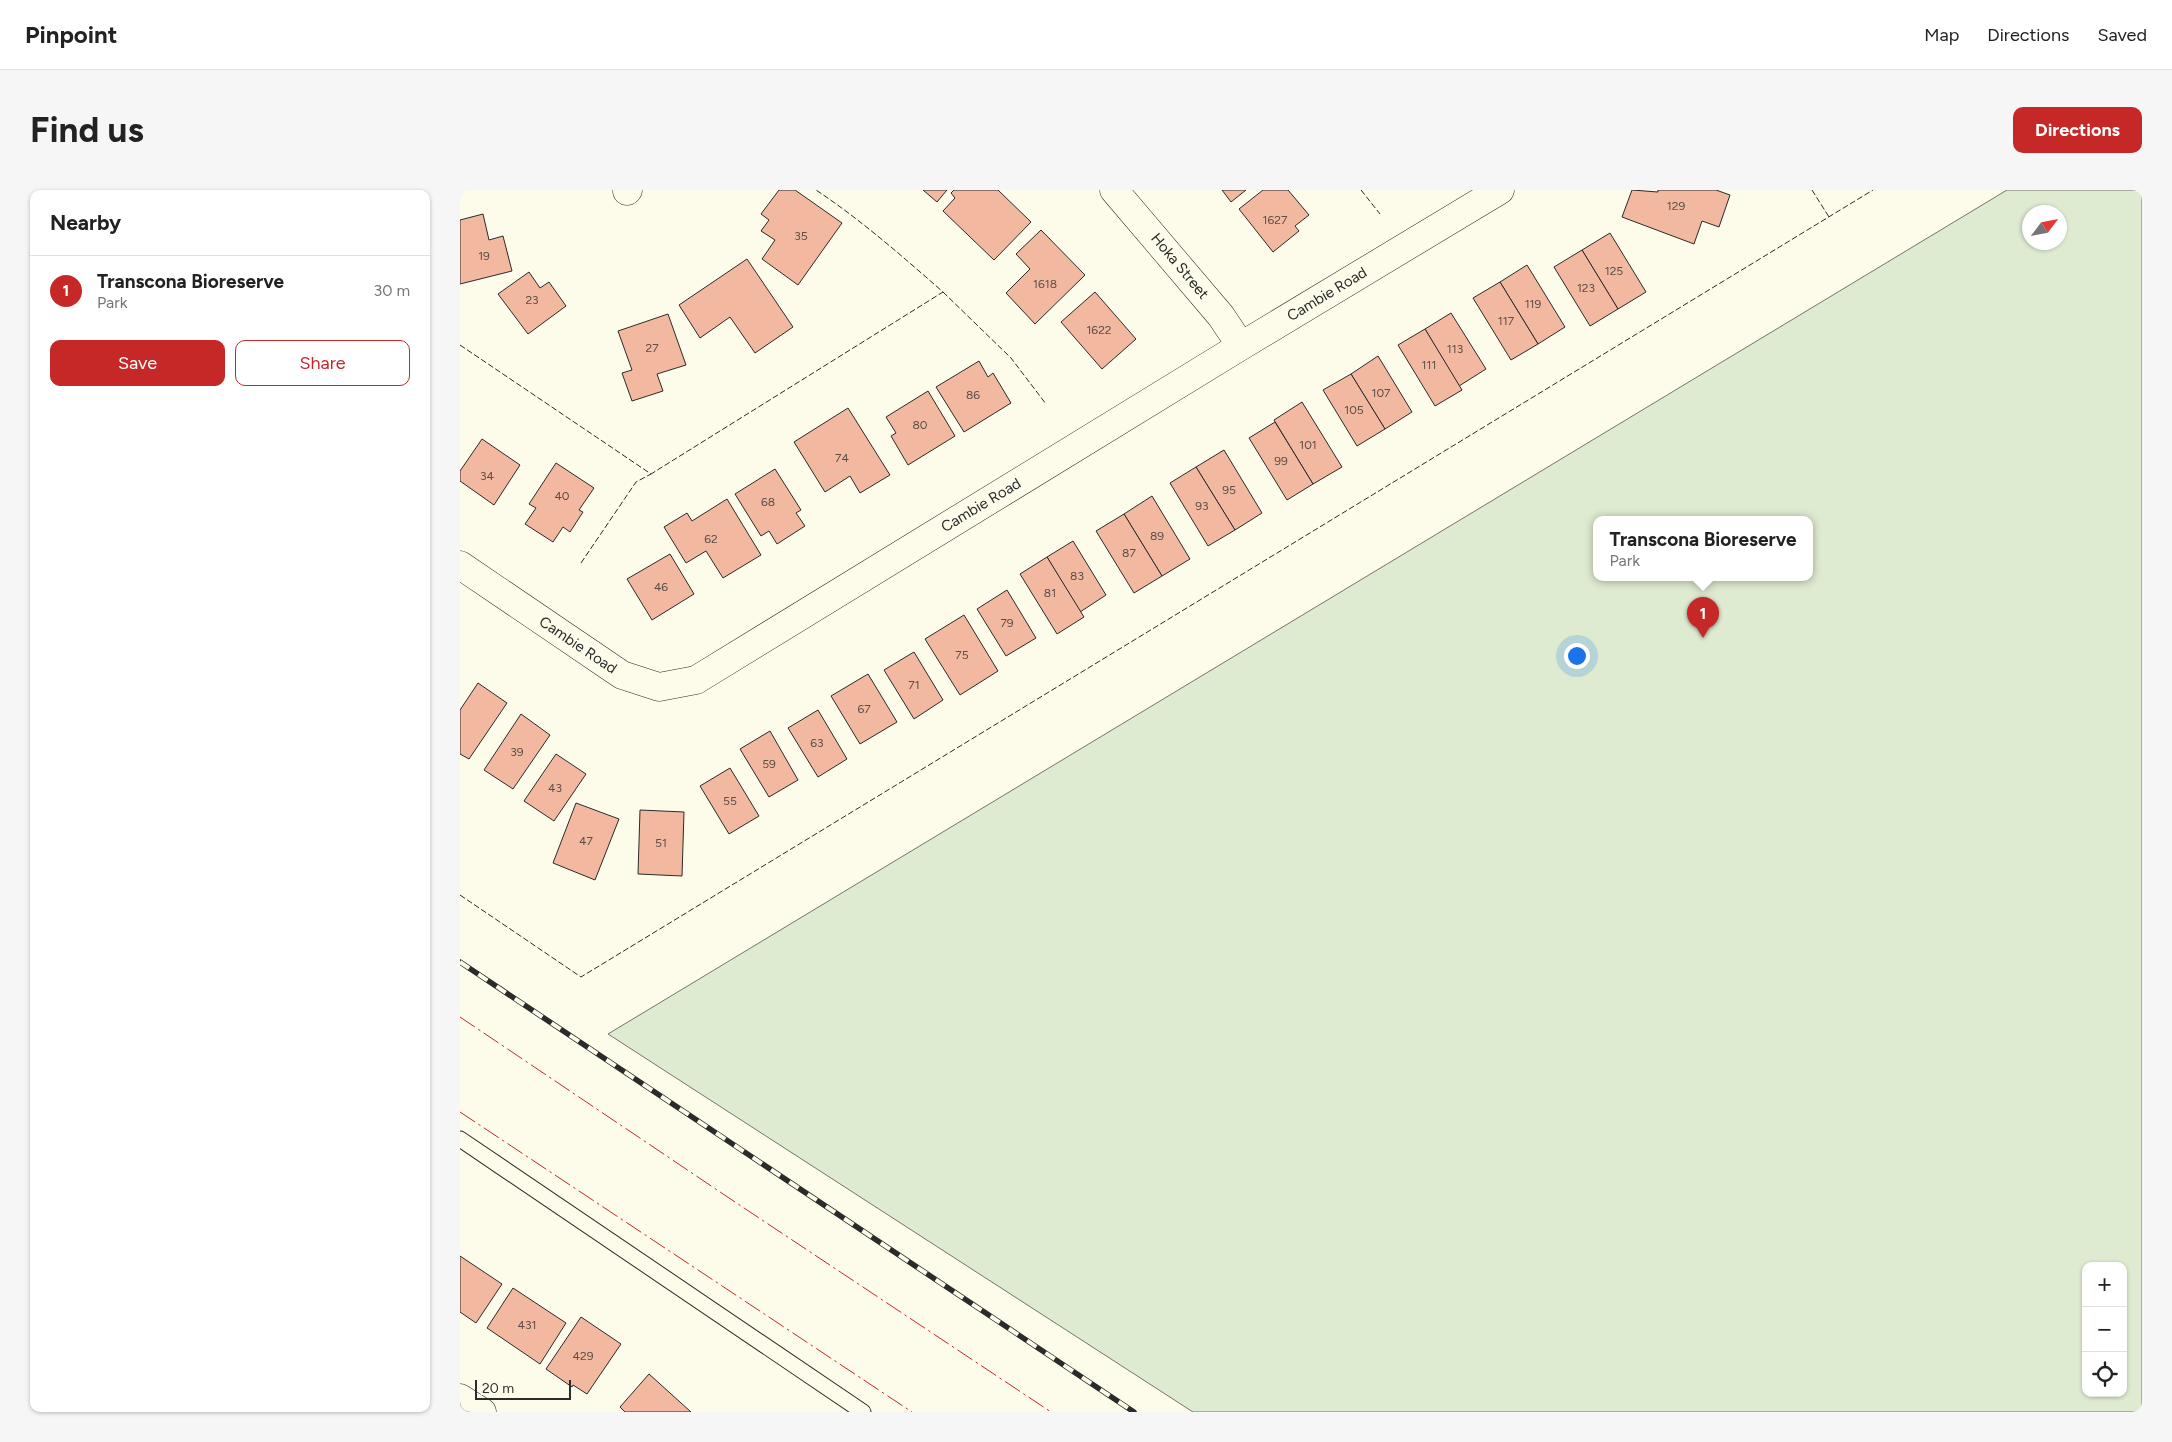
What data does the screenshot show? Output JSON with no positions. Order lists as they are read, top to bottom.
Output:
{
  "streets": {
    "street": ["Hoka Street", "Cambie Road"]
  },
  "crossings": [
    ["Hoka Street", "Cambie Road"]
  ],
  "house_numbers": [
    "129",
    "1627",
    "35",
    "19",
    "125",
    "1618",
    "123",
    "23",
    "119",
    "117",
    "1622",
    "27",
    "113",
    "111",
    "107",
    "86",
    "105",
    "80",
    "101",
    "74",
    "99",
    "34",
    "95",
    "40",
    "68",
    "93",
    "89",
    "62",
    "87",
    "83",
    "46",
    "81",
    "79",
    "75",
    "71",
    "67",
    "63",
    "39",
    "59",
    "43",
    "55",
    "47",
    "51",
    "431",
    "429"
  ],
  "scale_bar": "20 m",
  "north": "top right",
  "page": {
    "header": "Pinpoint",
    "nav": ["Map", "Directions", "Saved"],
    "buttons": [
      "Directions",
      ["Save", "Share"]
    ],
    "title": "Find us",
    "heading": "Nearby",
    "list": [
      {
        "mark": "1",
        "name": "Transcona Bioreserve",
        "note": "Park",
        "value": "30 m"
      }
    ],
    "popup": ["Transcona Bioreserve", "Park"],
    "pins": "1",
    "map_buttons": ["+", "−"],
    "scale": "20 m"
  }
}
